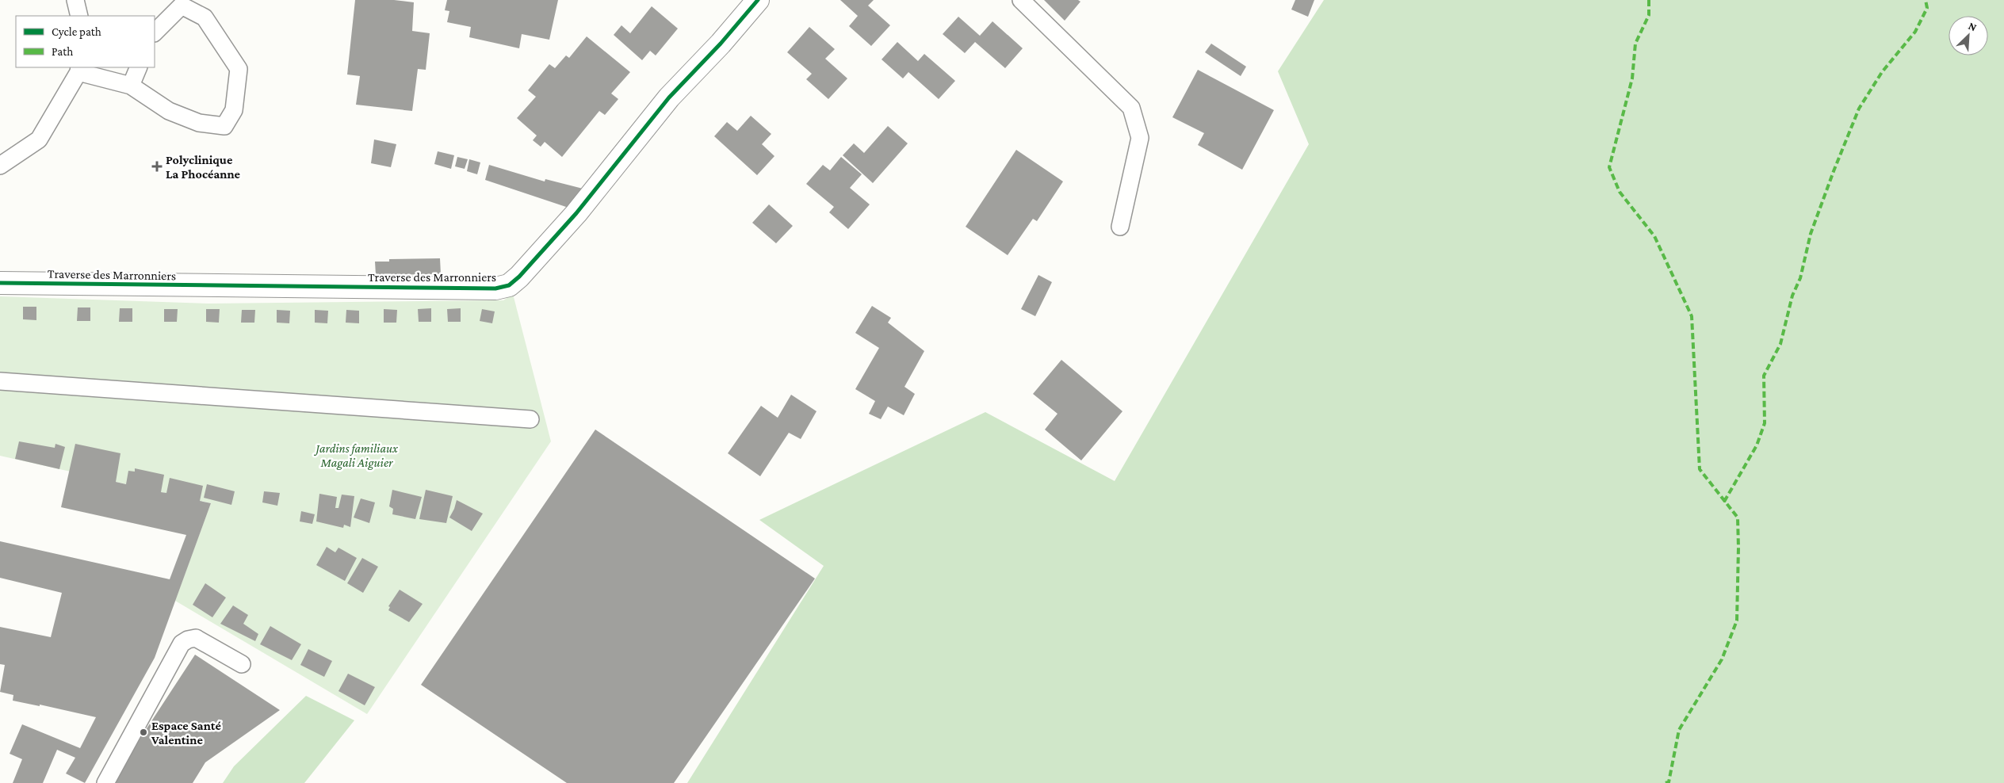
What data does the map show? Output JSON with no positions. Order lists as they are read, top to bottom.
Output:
{
  "streets": {
    "street": ["Traverse des Marronniers"]
  },
  "parks": ["Jardins familiaux Magali Aiguier"],
  "places": {
    "health": ["Polyclinique La Phocéanne"],
    "other": ["Espace Santé Valentine"]
  },
  "legend": ["Cycle path", "Path"],
  "north": "top right"
}
